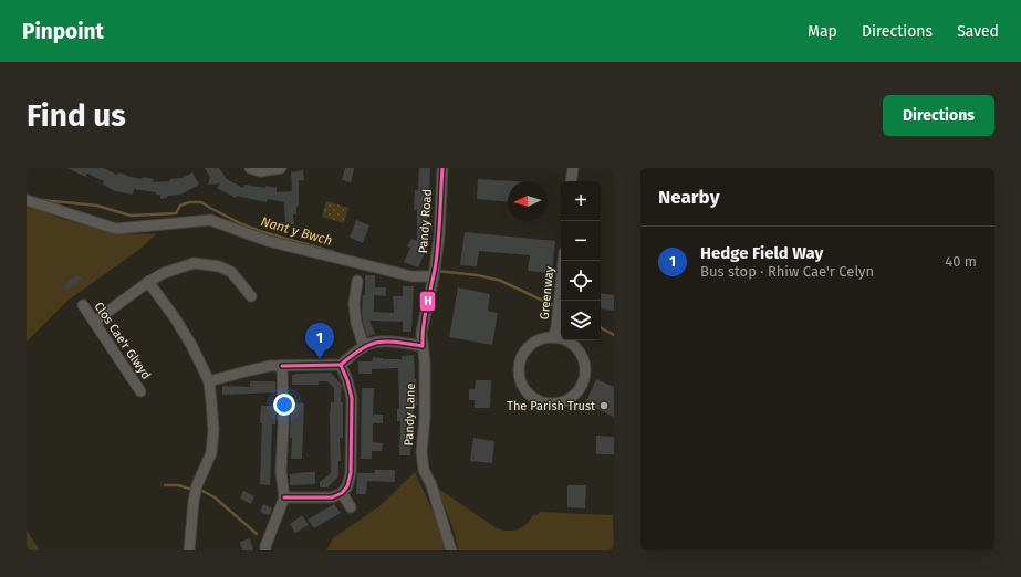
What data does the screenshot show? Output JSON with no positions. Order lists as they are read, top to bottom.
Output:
{
  "streets": {
    "street": [
      "Pandy Road",
      "Greenway",
      "Clos Cae'r Glwyd",
      "Pandy Lane"
    ]
  },
  "crossings": [
    ["Pandy Road", "Pandy Lane"]
  ],
  "water": ["Nant y Bwch"],
  "places": ["The Parish Trust"],
  "lines": ["transit line H"],
  "north": "left",
  "page": {
    "header": "Pinpoint",
    "nav": ["Map", "Directions", "Saved"],
    "buttons": "Directions",
    "title": "Find us",
    "heading": "Nearby",
    "map_buttons": ["+", "−"],
    "list": [
      {
        "mark": "1",
        "name": "Hedge Field Way",
        "note": "Bus stop · Rhiw Cae'r Celyn",
        "value": "40 m"
      }
    ],
    "pins": "1"
  }
}
